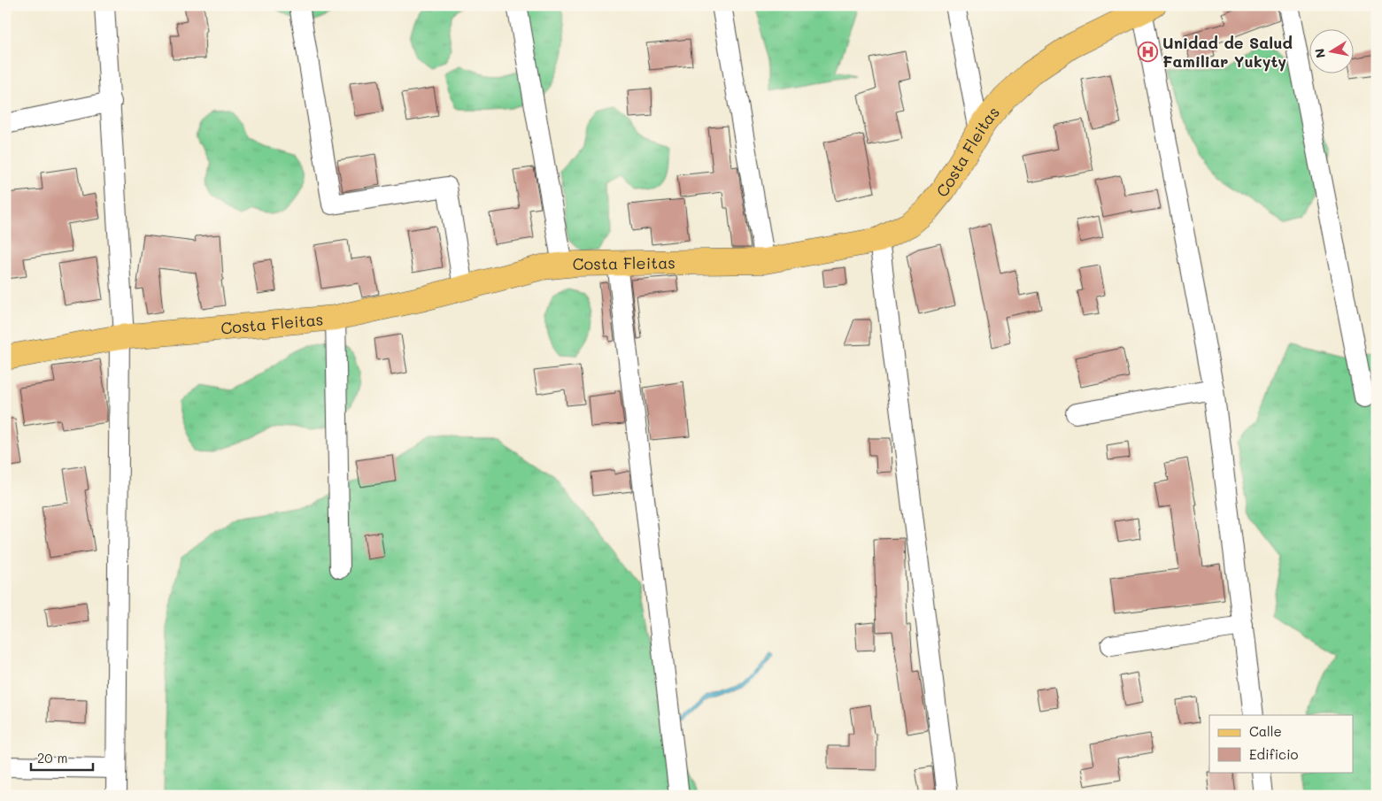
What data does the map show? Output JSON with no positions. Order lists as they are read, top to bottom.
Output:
{
  "streets": {
    "main road": ["Costa Fleitas"]
  },
  "places": {
    "hospital": ["Unidad de Salud Familiar Yukyty"]
  },
  "legend": ["Calle", "Edificio"],
  "scale_bar": "20 m",
  "north": "left"
}
